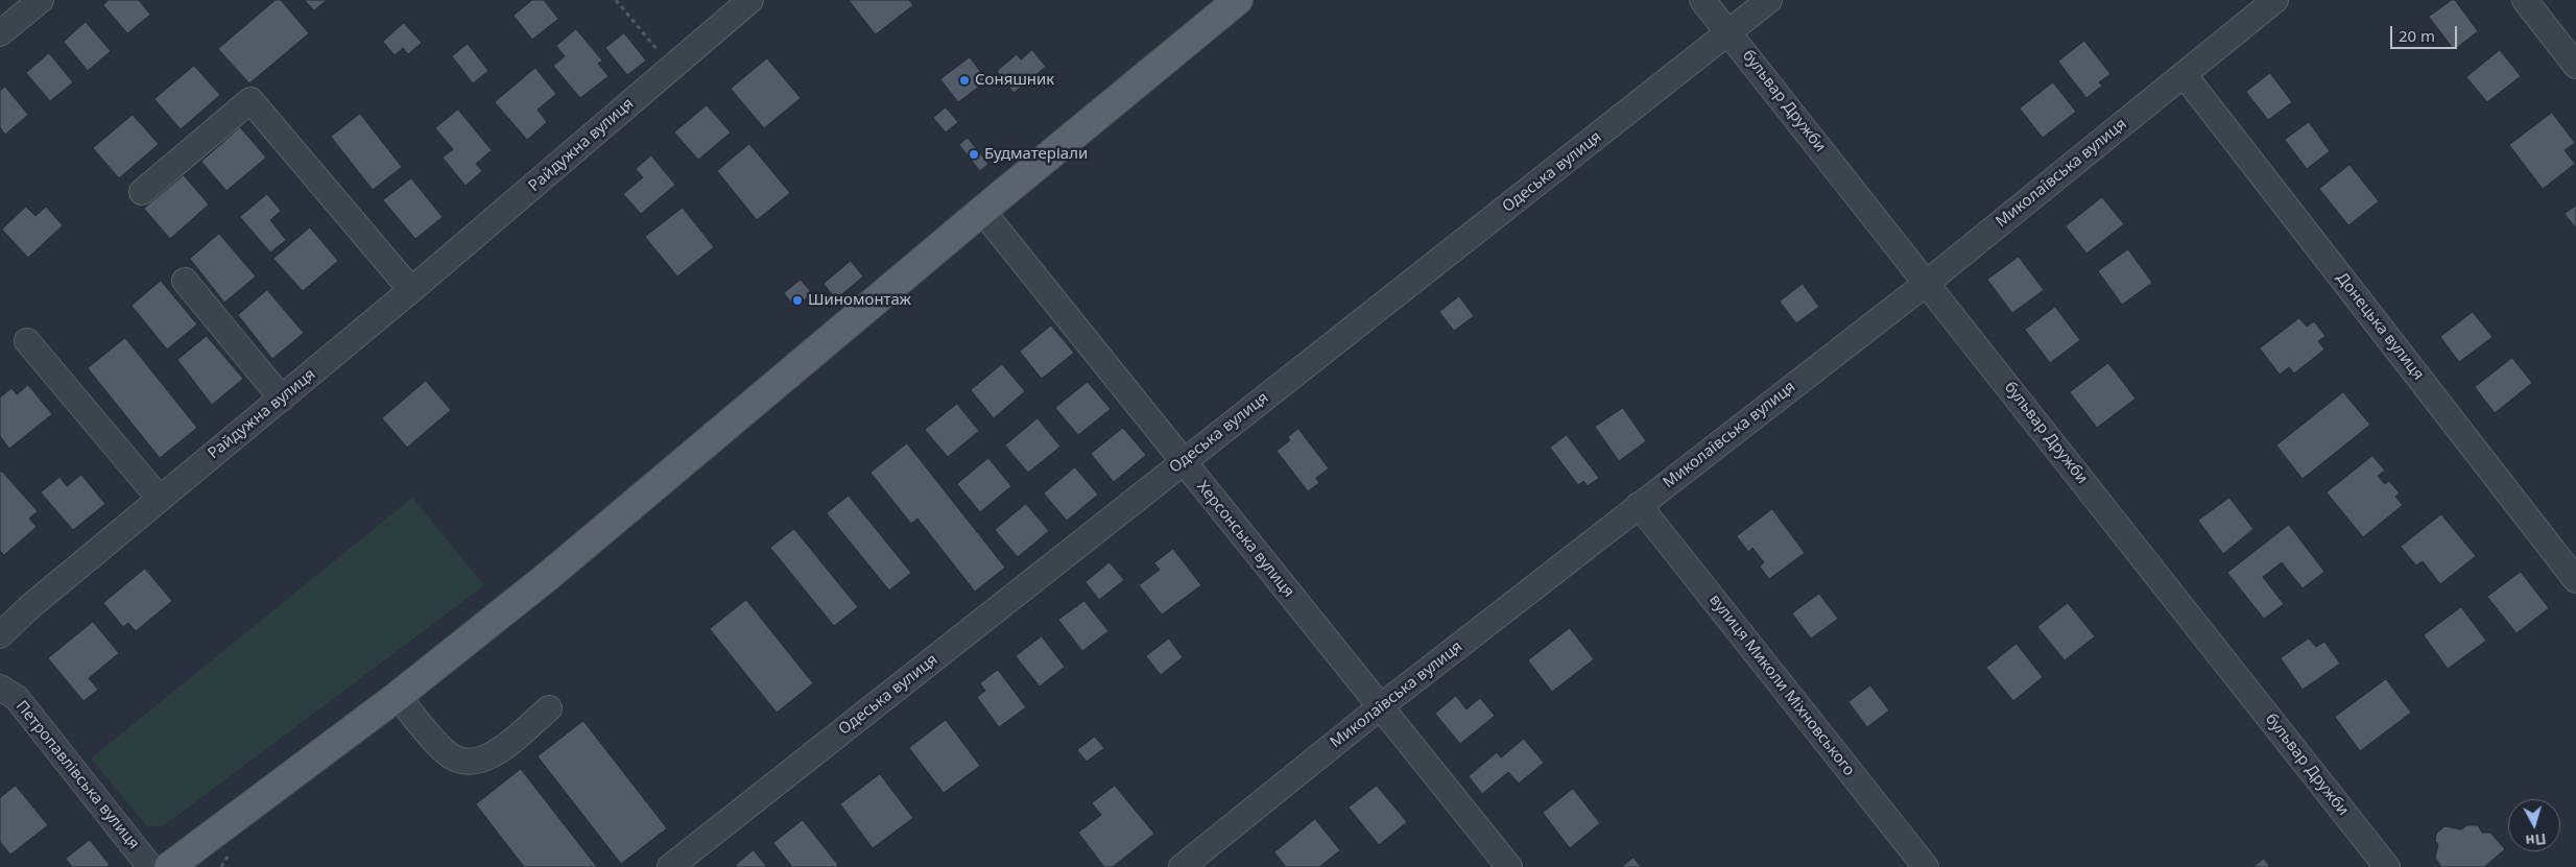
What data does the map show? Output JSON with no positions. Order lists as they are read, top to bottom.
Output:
{
  "streets": {
    "street": [
      "бульвар Дружби",
      "Райдужна вулиця",
      "Одеська вулиця",
      "Миколаївська вулиця",
      "Донецька вулиця",
      "Херсонська вулиця",
      "вулиця Миколи Міхновського",
      "Петропавлівська вулиця"
    ]
  },
  "crossings": [
    ["бульвар Дружби", "Одеська вулиця"],
    ["бульвар Дружби", "Миколаївська вулиця"],
    ["Одеська вулиця", "Херсонська вулиця"],
    ["Миколаївська вулиця", "Донецька вулиця"],
    ["Миколаївська вулиця", "Херсонська вулиця"],
    ["Миколаївська вулиця", "вулиця Миколи Міхновського"]
  ],
  "places": ["Соняшник", "Будматеріали", "Шиномонтаж"],
  "scale_bar": "20 m",
  "north": "bottom"
}
